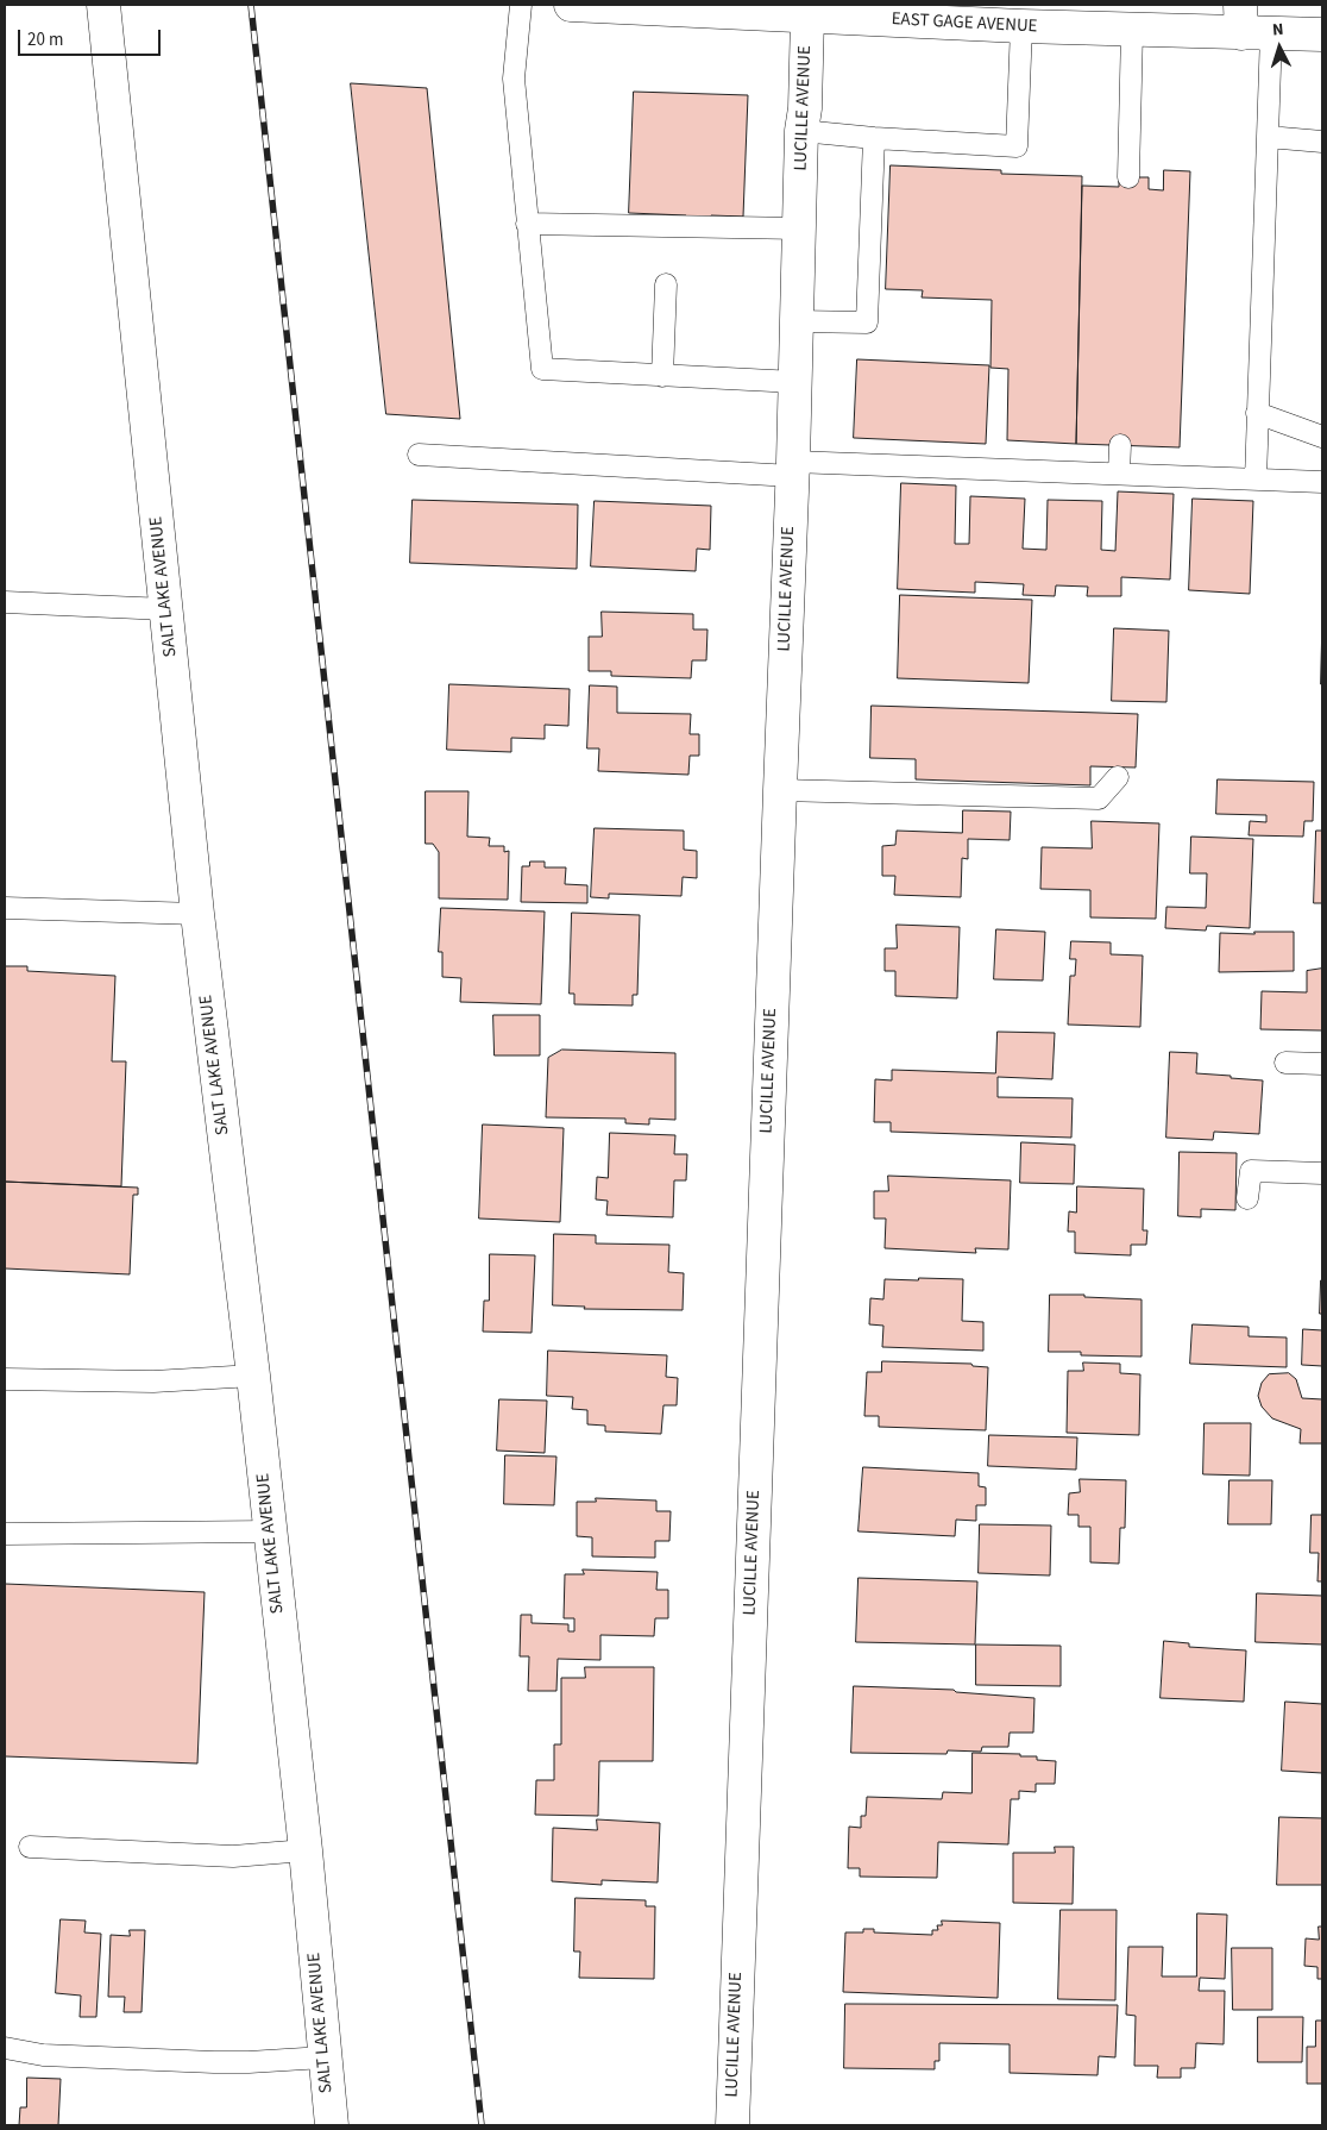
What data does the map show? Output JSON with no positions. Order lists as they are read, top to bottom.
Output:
{
  "streets": {
    "street": ["EAST GAGE AVENUE", "LUCILLE AVENUE", "SALT LAKE AVENUE"]
  },
  "crossings": [
    ["EAST GAGE AVENUE", "LUCILLE AVENUE"]
  ],
  "scale_bar": "20 m",
  "north": "top"
}
